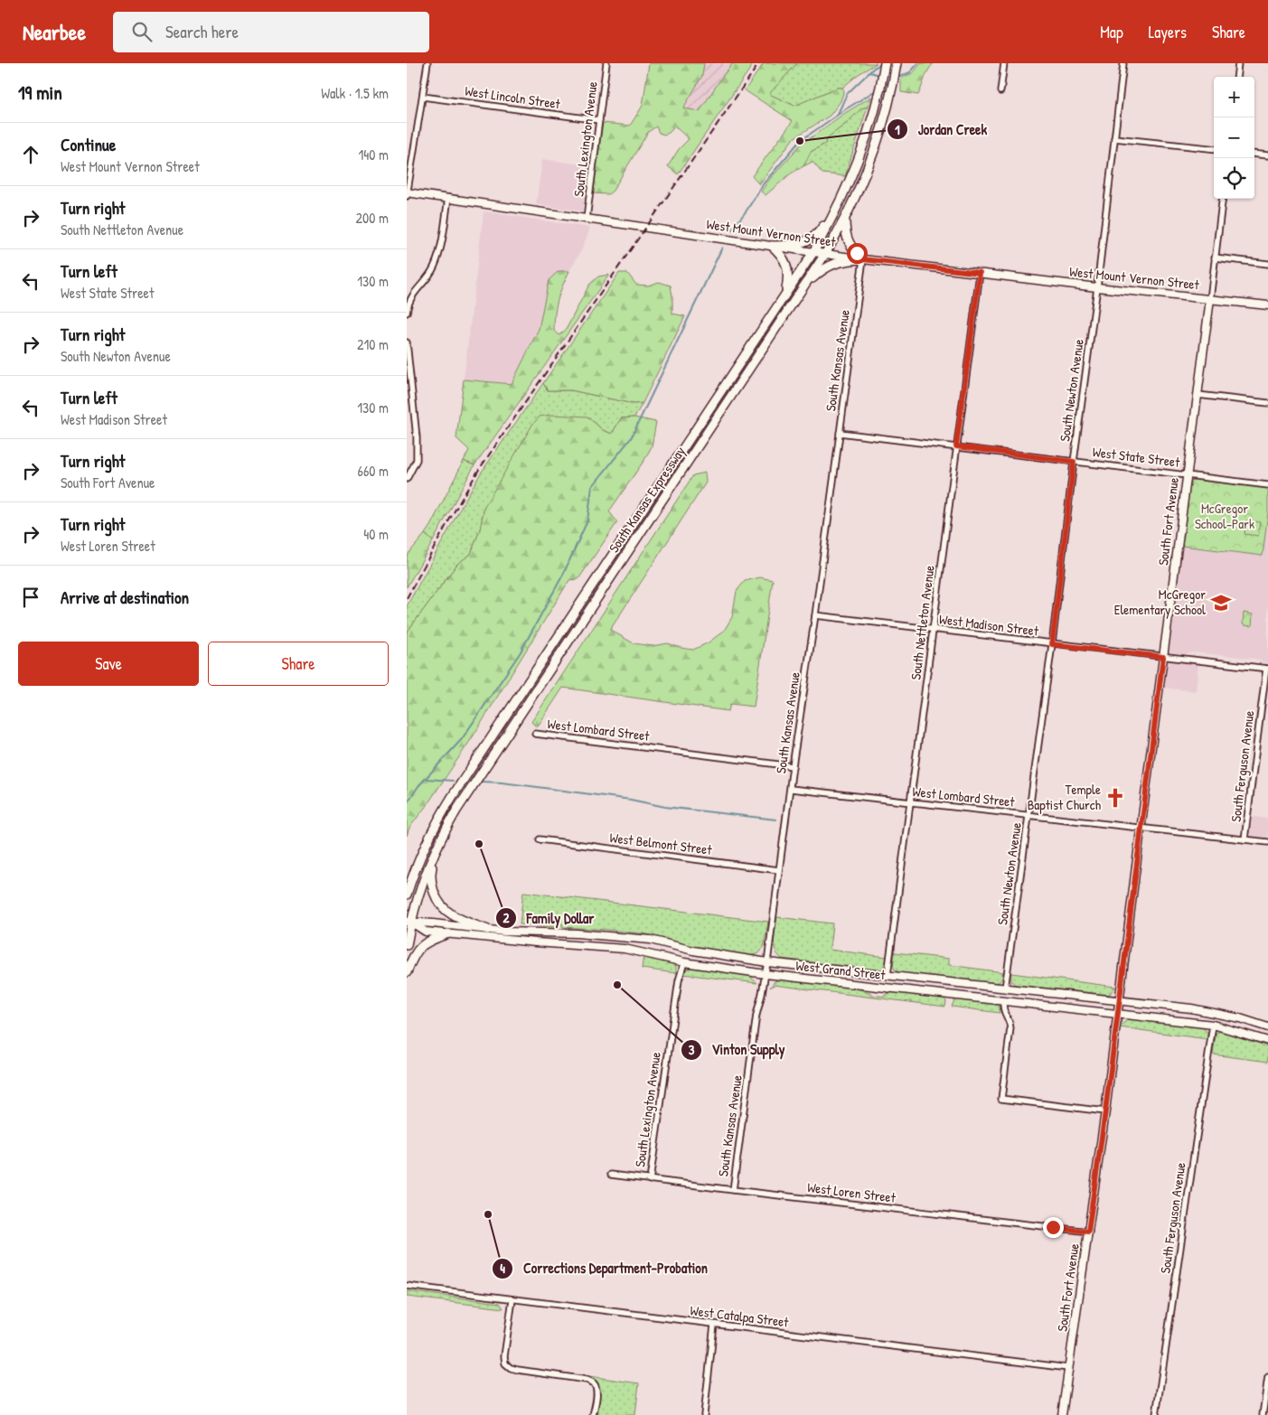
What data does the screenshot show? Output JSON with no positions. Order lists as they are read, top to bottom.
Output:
{
  "streets": {
    "main road": ["South Kansas Expressway"],
    "street": [
      "West Lincoln Street",
      "South Lexington Avenue",
      "West Mount Vernon Street",
      "South Kansas Avenue",
      "South Newton Avenue",
      "West State Street",
      "South Fort Avenue",
      "South Nettleton Avenue",
      "West Madison Street",
      "West Lombard Street",
      "South Ferguson Avenue",
      "West Belmont Street",
      "West Grand Street",
      "West Loren Street",
      "West Catalpa Street"
    ]
  },
  "crossings": [
    ["West Lincoln Street", "South Lexington Avenue"],
    ["South Lexington Avenue", "West Mount Vernon Street"],
    ["South Lexington Avenue", "West Grand Street"],
    ["South Lexington Avenue", "West Loren Street"],
    ["West Mount Vernon Street", "South Kansas Avenue"],
    ["West Mount Vernon Street", "South Newton Avenue"],
    ["West Mount Vernon Street", "South Kansas Expressway"],
    ["West Mount Vernon Street", "South Fort Avenue"],
    ["West Mount Vernon Street", "South Nettleton Avenue"],
    ["South Kansas Avenue", "West State Street"],
    ["South Kansas Avenue", "West Madison Street"],
    ["South Kansas Avenue", "West Lombard Street"],
    ["South Kansas Avenue", "West Belmont Street"],
    ["South Kansas Avenue", "West Grand Street"],
    ["South Kansas Avenue", "West Loren Street"],
    ["South Newton Avenue", "West State Street"],
    ["South Newton Avenue", "West Madison Street"],
    ["South Newton Avenue", "West Lombard Street"],
    ["South Newton Avenue", "West Grand Street"],
    ["West State Street", "South Fort Avenue"],
    ["West State Street", "South Nettleton Avenue"],
    ["South Kansas Expressway", "West Grand Street"],
    ["South Fort Avenue", "West Madison Street"],
    ["South Fort Avenue", "West Lombard Street"],
    ["South Fort Avenue", "West Grand Street"],
    ["South Fort Avenue", "West Loren Street"],
    ["South Fort Avenue", "West Catalpa Street"],
    ["South Nettleton Avenue", "West Madison Street"],
    ["South Nettleton Avenue", "West Lombard Street"],
    ["South Nettleton Avenue", "West Grand Street"],
    ["West Madison Street", "South Ferguson Avenue"],
    ["West Lombard Street", "South Ferguson Avenue"],
    ["South Ferguson Avenue", "West Grand Street"]
  ],
  "parks": ["McGregor School-Park"],
  "places": {
    "other": [
      "Jordan Creek",
      "Family Dollar",
      "Vinton Supply",
      "Corrections Department-Probation"
    ],
    "school or university": ["McGregor Elementary School"],
    "church": ["Temple Baptist Church"]
  },
  "page": {
    "header": "Nearbee",
    "search": "Search here",
    "nav": ["Map", "Layers", "Share"],
    "heading": ["19 min", "Walk · 1.5 km"],
    "map_buttons": ["+", "−"],
    "list": [
      ["Continue", "West Mount Vernon Street", "140 m"],
      ["Turn right", "South Nettleton Avenue", "200 m"],
      ["Turn left", "West State Street", "130 m"],
      ["Turn right", "South Newton Avenue", "210 m"],
      ["Turn left", "West Madison Street", "130 m"],
      ["Turn right", "South Fort Avenue", "660 m"],
      ["Turn right", "West Loren Street", "40 m"],
      "Arrive at destination"
    ],
    "buttons": ["Save", "Share"]
  }
}
